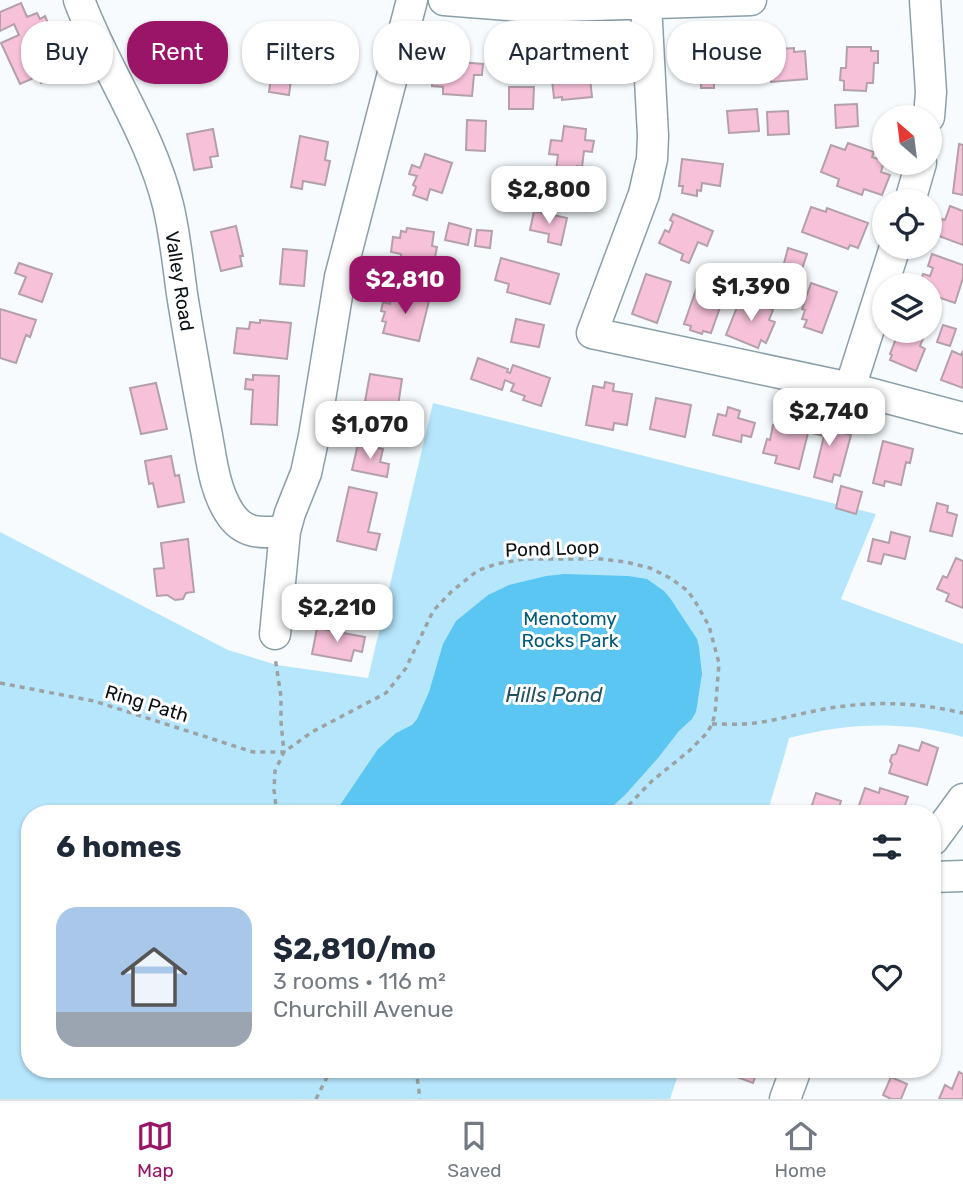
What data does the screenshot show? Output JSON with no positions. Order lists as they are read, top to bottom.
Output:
{
  "streets": {
    "street": ["Valley Road"],
    "path": ["Pond Loop", "Ring Path"]
  },
  "crossings": [
    ["Pond Loop", "Ring Path"]
  ],
  "water": ["Hills Pond"],
  "parks": ["Menotomy Rocks Park"],
  "north": "top left",
  "page": {
    "chip": [
      "Buy",
      "Rent",
      "Filters",
      "New",
      "Apartment",
      "House"
    ],
    "price": [
      "$2,800",
      "$2,810",
      "$1,390",
      "$2,740",
      "$1,070",
      "$2,210"
    ],
    "heading": "6 homes",
    "list": [
      {
        "name": "$2,810/mo",
        "note": "3 rooms · 116 m² · Churchill Avenue"
      }
    ],
    "tabs": ["Map", "Saved", "Home"]
  }
}
